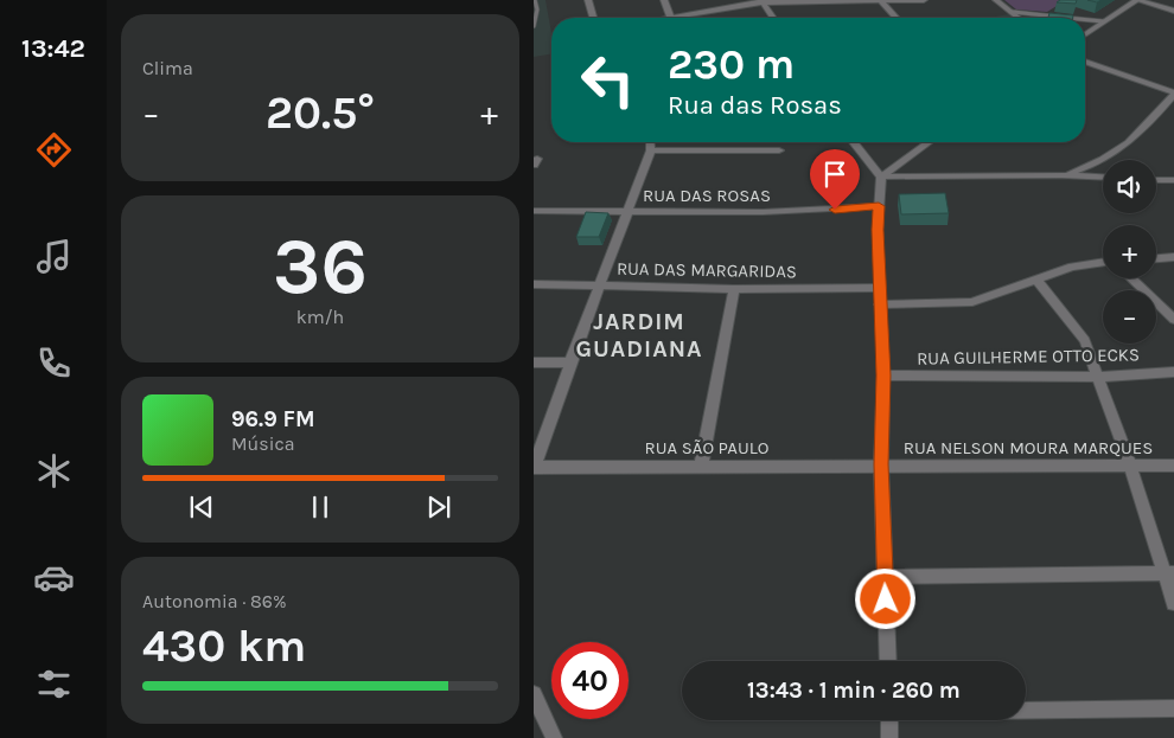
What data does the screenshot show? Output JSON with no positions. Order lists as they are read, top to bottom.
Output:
{
  "streets": {
    "street": [
      "RUA DAS ROSAS",
      "RUA DAS MARGARIDAS",
      "RUA GUILHERME OTTO ECKS",
      "RUA SÃO PAULO",
      "RUA NELSON MOURA MARQUES"
    ]
  },
  "crossings": [
    ["RUA SÃO PAULO", "RUA NELSON MOURA MARQUES"]
  ],
  "districts": ["JARDIM GUADIANA"],
  "page": {
    "tabs": "13:42",
    "tile": [
      "Clima",
      ["36", "km/h"],
      ["Autonomia · 86%", "430 km"]
    ],
    "turn": ["230 m", "Rua das Rosas"],
    "heat": ["−", "20.5°", "+"],
    "map_buttons": ["+", "−"],
    "song": ["96.9 FM", "Música"],
    "limit": "40",
    "trip": "13:43 · 1 min · 260 m"
  }
}
